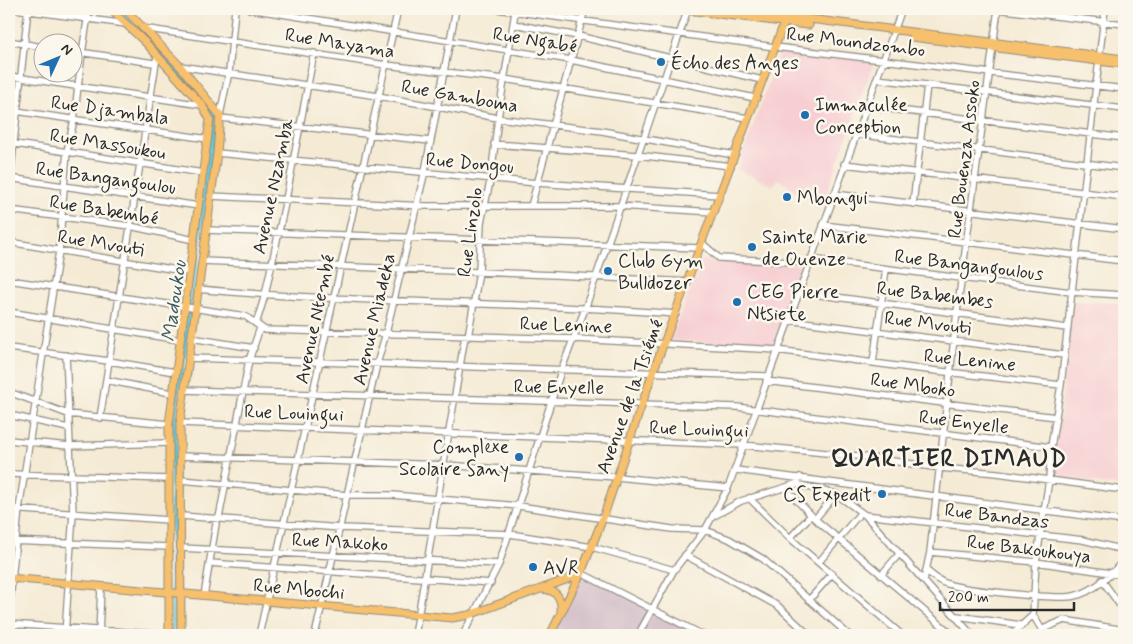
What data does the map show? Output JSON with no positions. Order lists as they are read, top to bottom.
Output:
{
  "streets": {
    "main road": ["Avenue de la Tsiémé", "Rue Mbochi"],
    "street": [
      "Rue Ngabé",
      "Rue Moundzombo",
      "Rue Mayama",
      "Rue Gamboma",
      "Rue Djambala",
      "Rue Massoukou",
      "Rue Bouenza Assoko",
      "Rue Dongou",
      "Rue Bangangoulou",
      "Avenue Nzamba",
      "Rue Babembé",
      "Rue Linzolo",
      "Rue Mvouti",
      "Rue Bangangoulous",
      "Rue Babembes",
      "Avenue Ntembé",
      "Avenue Miadeka",
      "Rue Lenine",
      "Rue Mboko",
      "Rue Enyelle",
      "Rue Louingui",
      "Rue Bandzas",
      "Rue Makoko",
      "Rue Bakoukouya"
    ]
  },
  "crossings": [
    ["Rue Ngabé", "Rue Linzolo"],
    ["Rue Ngabé", "Avenue Ntembé"],
    ["Rue Ngabé", "Avenue Miadeka"],
    ["Rue Ngabé", "Avenue de la Tsiémé"],
    ["Rue Moundzombo", "Rue Bouenza Assoko"],
    ["Rue Moundzombo", "Rue Linzolo"],
    ["Rue Moundzombo", "Avenue de la Tsiémé"],
    ["Rue Mayama", "Avenue Nzamba"],
    ["Rue Mayama", "Rue Linzolo"],
    ["Rue Mayama", "Avenue Ntembé"],
    ["Rue Mayama", "Avenue Miadeka"],
    ["Rue Mayama", "Avenue de la Tsiémé"],
    ["Rue Gamboma", "Avenue Nzamba"],
    ["Rue Gamboma", "Rue Linzolo"],
    ["Rue Gamboma", "Avenue Ntembé"],
    ["Rue Gamboma", "Avenue Miadeka"],
    ["Rue Gamboma", "Avenue de la Tsiémé"],
    ["Rue Bouenza Assoko", "Rue Mvouti"],
    ["Rue Bouenza Assoko", "Rue Bangangoulous"],
    ["Rue Bouenza Assoko", "Rue Babembes"],
    ["Rue Bouenza Assoko", "Rue Lenine"],
    ["Rue Bouenza Assoko", "Rue Mboko"],
    ["Rue Bouenza Assoko", "Rue Enyelle"],
    ["Rue Bouenza Assoko", "Rue Louingui"],
    ["Rue Bouenza Assoko", "Rue Bandzas"],
    ["Rue Bouenza Assoko", "Rue Bakoukouya"],
    ["Rue Dongou", "Avenue Nzamba"],
    ["Rue Dongou", "Rue Linzolo"],
    ["Rue Dongou", "Avenue Ntembé"],
    ["Rue Dongou", "Avenue Miadeka"],
    ["Rue Dongou", "Avenue de la Tsiémé"],
    ["Avenue Nzamba", "Rue Lenine"],
    ["Avenue Nzamba", "Rue Mboko"],
    ["Avenue Nzamba", "Rue Enyelle"],
    ["Avenue Nzamba", "Rue Louingui"],
    ["Avenue Nzamba", "Rue Makoko"],
    ["Avenue Nzamba", "Rue Mbochi"],
    ["Rue Linzolo", "Rue Lenine"],
    ["Rue Linzolo", "Rue Mboko"],
    ["Rue Linzolo", "Rue Enyelle"],
    ["Rue Linzolo", "Rue Louingui"],
    ["Rue Linzolo", "Rue Makoko"],
    ["Rue Linzolo", "Rue Mbochi"],
    ["Rue Bangangoulous", "Avenue de la Tsiémé"],
    ["Avenue Ntembé", "Rue Lenine"],
    ["Avenue Ntembé", "Rue Mboko"],
    ["Avenue Ntembé", "Rue Enyelle"],
    ["Avenue Ntembé", "Rue Louingui"],
    ["Avenue Ntembé", "Rue Makoko"],
    ["Avenue Ntembé", "Rue Mbochi"],
    ["Avenue Miadeka", "Rue Lenine"],
    ["Avenue Miadeka", "Rue Mboko"],
    ["Avenue Miadeka", "Rue Enyelle"],
    ["Avenue Miadeka", "Rue Louingui"],
    ["Avenue Miadeka", "Rue Makoko"],
    ["Avenue Miadeka", "Rue Mbochi"],
    ["Rue Lenine", "Avenue de la Tsiémé"],
    ["Rue Mboko", "Avenue de la Tsiémé"],
    ["Rue Enyelle", "Avenue de la Tsiémé"],
    ["Avenue de la Tsiémé", "Rue Louingui"],
    ["Avenue de la Tsiémé", "Rue Mbochi"]
  ],
  "districts": ["QUARTIER DIMAUD"],
  "water": ["Madoukou"],
  "places": [
    "Écho des Anges",
    "Immaculée Conception",
    "Mbongui",
    "Sainte Marie de Ouenze",
    "Club Gym Bulldozer",
    "CEG Pierre Ntsiete",
    "Complexe Scolaire Sany",
    "CS Expedit",
    "AVR"
  ],
  "scale_bar": "200 m",
  "north": "top right"
}
